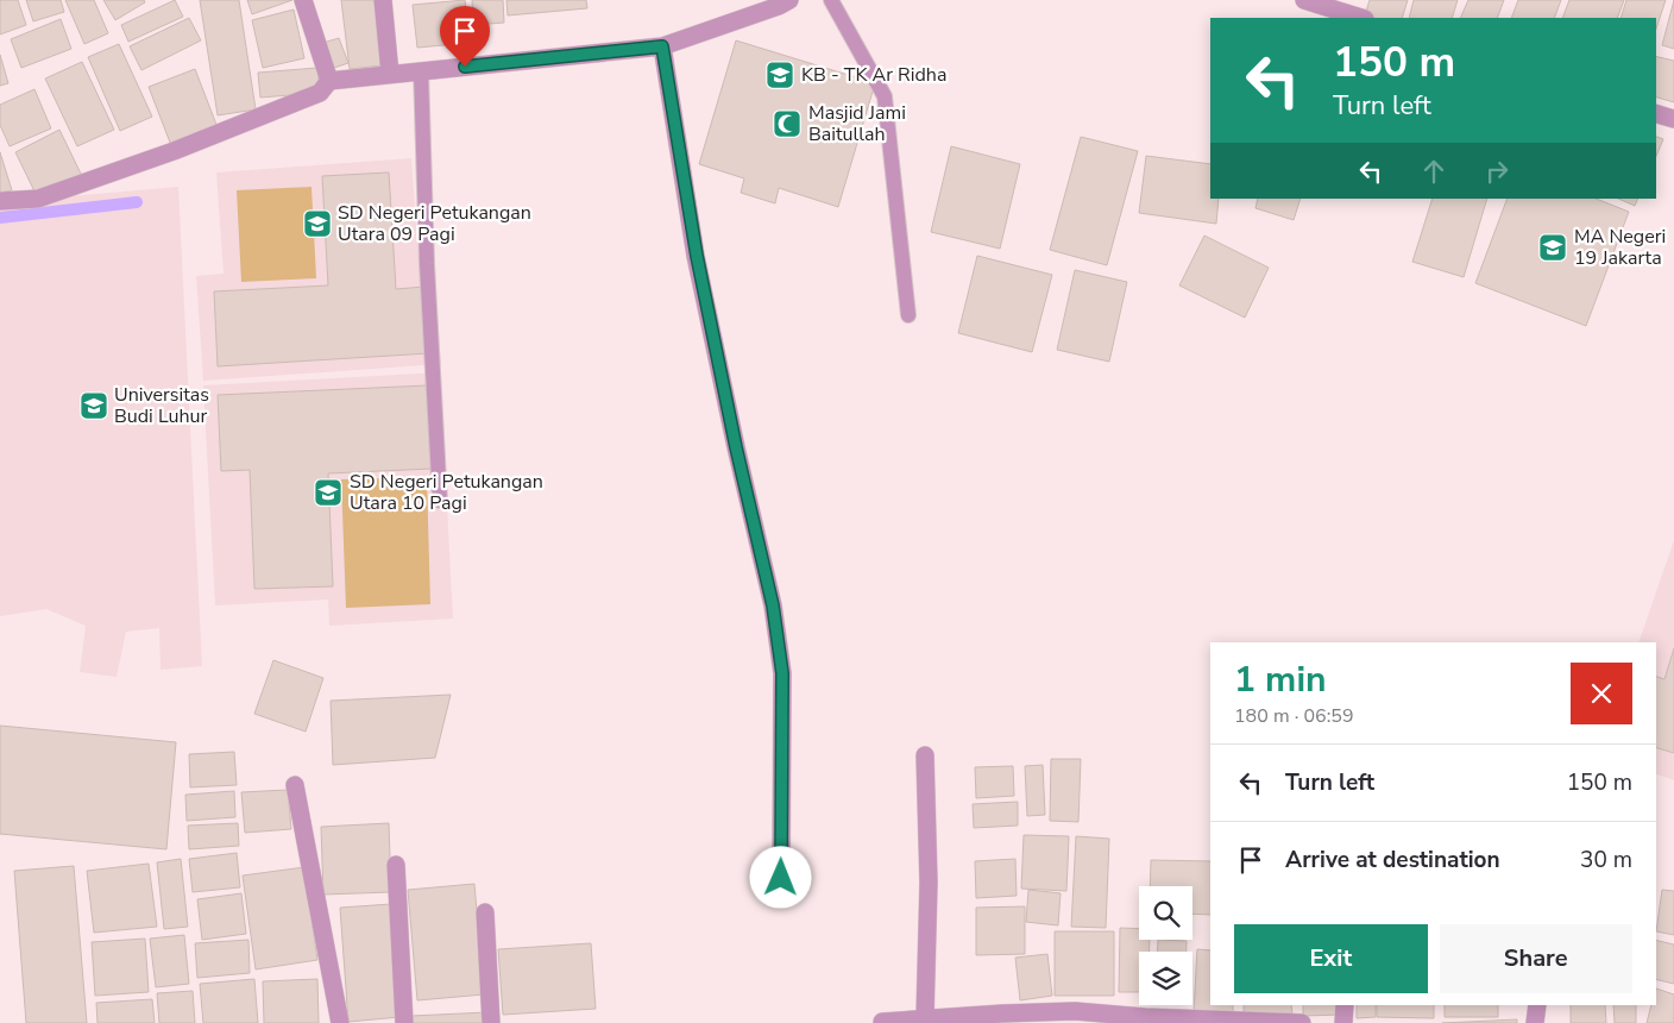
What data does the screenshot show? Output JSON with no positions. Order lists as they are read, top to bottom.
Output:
{
  "places": {
    "school or university": [
      "KB - TK Ar Ridha",
      "SD Negeri Petukangan Utara 09 Pagi",
      "MA Negeri 19 Jakarta",
      "Universitas Budi Luhur",
      "SD Negeri Petukangan Utara 10 Pagi"
    ],
    "mosque": ["Masjid Jami Baitullah"]
  },
  "page": {
    "turn": ["150 m", "Turn left"],
    "heading": ["1 min", "180 m · 06:59"],
    "list": [
      {
        "name": "Turn left",
        "value": "150 m"
      },
      {
        "name": "Arrive at destination",
        "value": "30 m"
      }
    ],
    "buttons": ["Exit", "Share"]
  }
}
